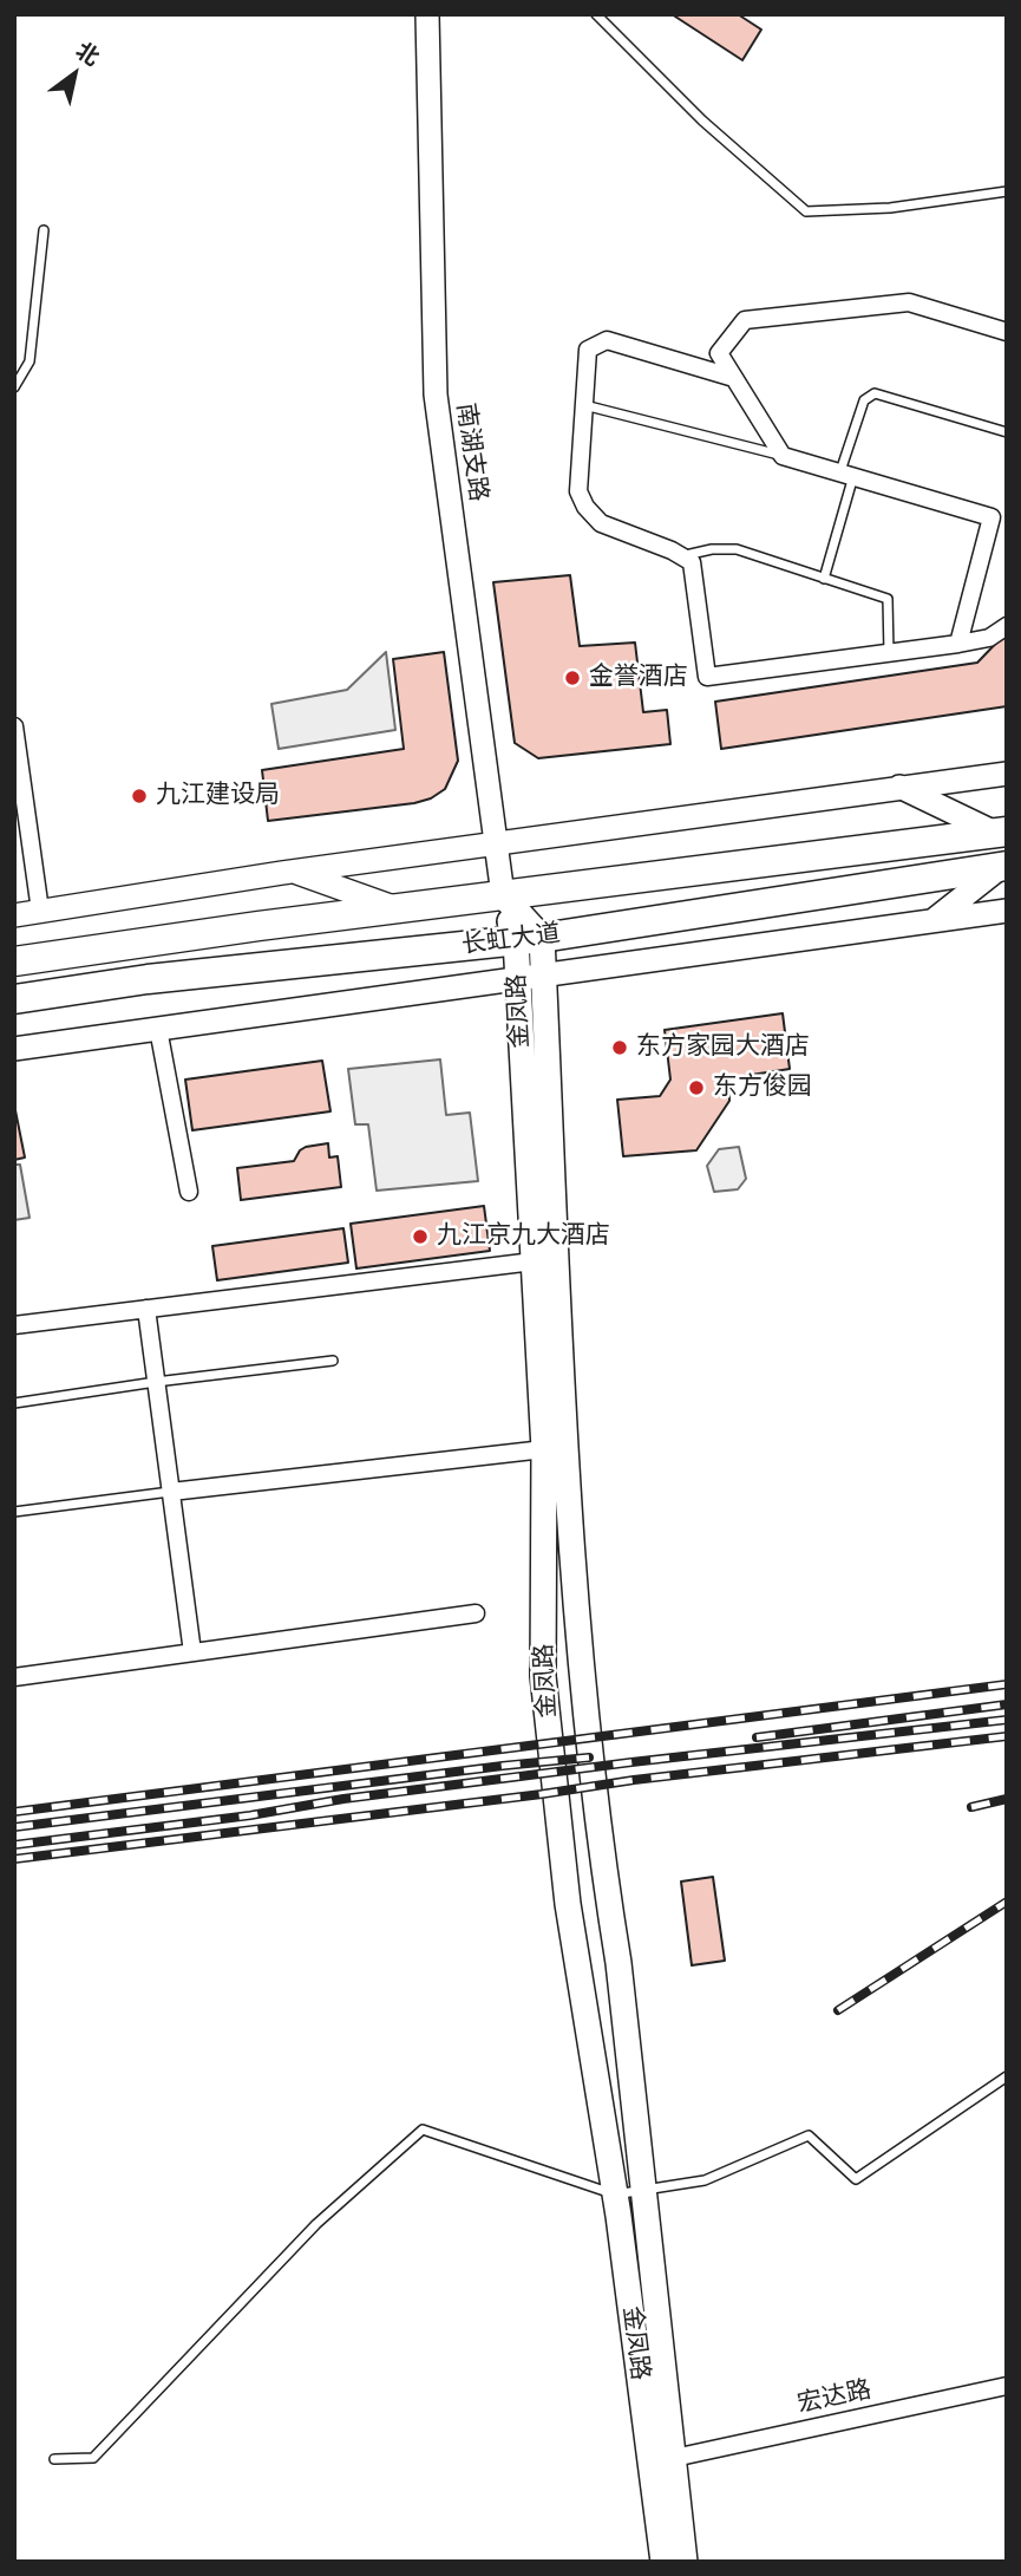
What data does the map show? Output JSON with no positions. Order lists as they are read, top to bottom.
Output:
{
  "streets": {
    "highway": ["长虹大道"],
    "main road": ["金凤路"],
    "street": ["南湖支路", "宏达路"]
  },
  "crossings": [
    ["南湖支路", "长虹大道"],
    ["南湖支路", "金凤路"],
    ["长虹大道", "金凤路"],
    ["金凤路", "宏达路"]
  ],
  "places": [
    "金誉酒店",
    "九江建设局",
    "东方家园大酒店",
    "东方俊园",
    "九江京九大酒店"
  ],
  "north": "top right"
}
